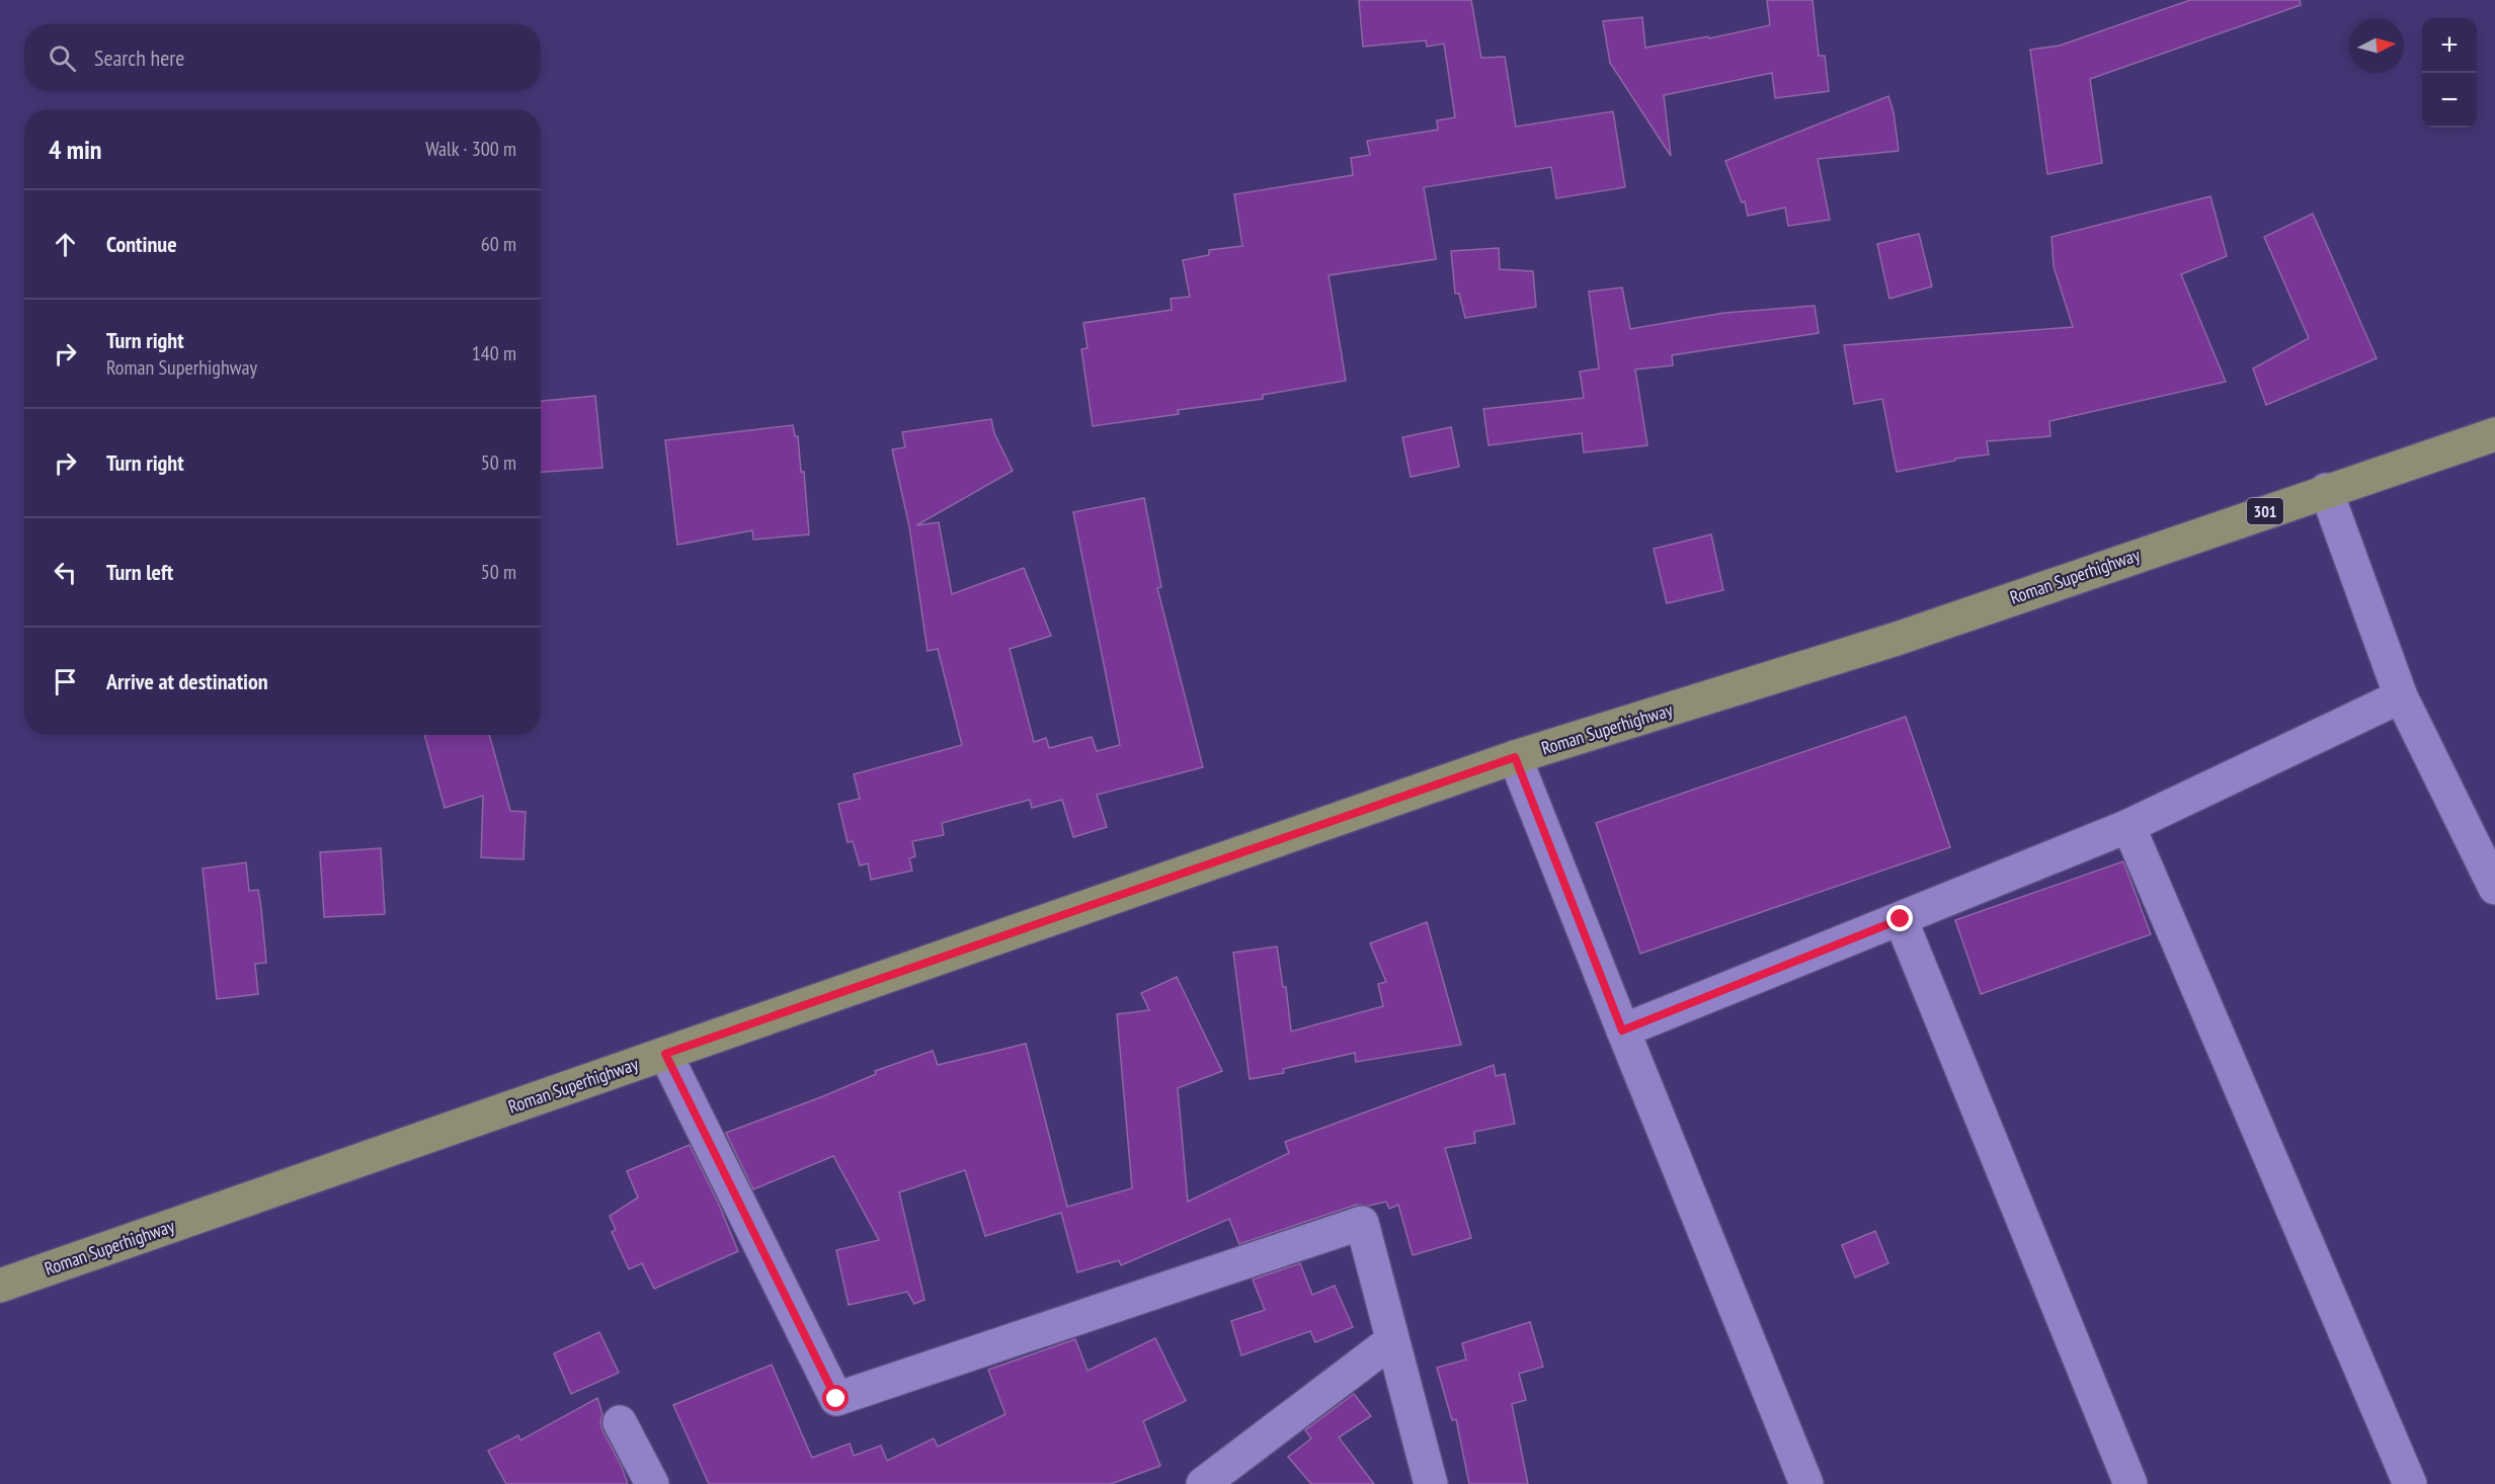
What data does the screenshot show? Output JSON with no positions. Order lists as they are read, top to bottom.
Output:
{
  "streets": {
    "main road": ["301", "Roman Superhighway"]
  },
  "north": "right",
  "page": {
    "map_buttons": ["+", "−"],
    "search": "Search here",
    "heading": ["4 min", "Walk · 300 m"],
    "list": [
      ["Continue", "60 m"],
      ["Turn right", "Roman Superhighway", "140 m"],
      ["Turn right", "50 m"],
      ["Turn left", "50 m"],
      "Arrive at destination"
    ]
  }
}
